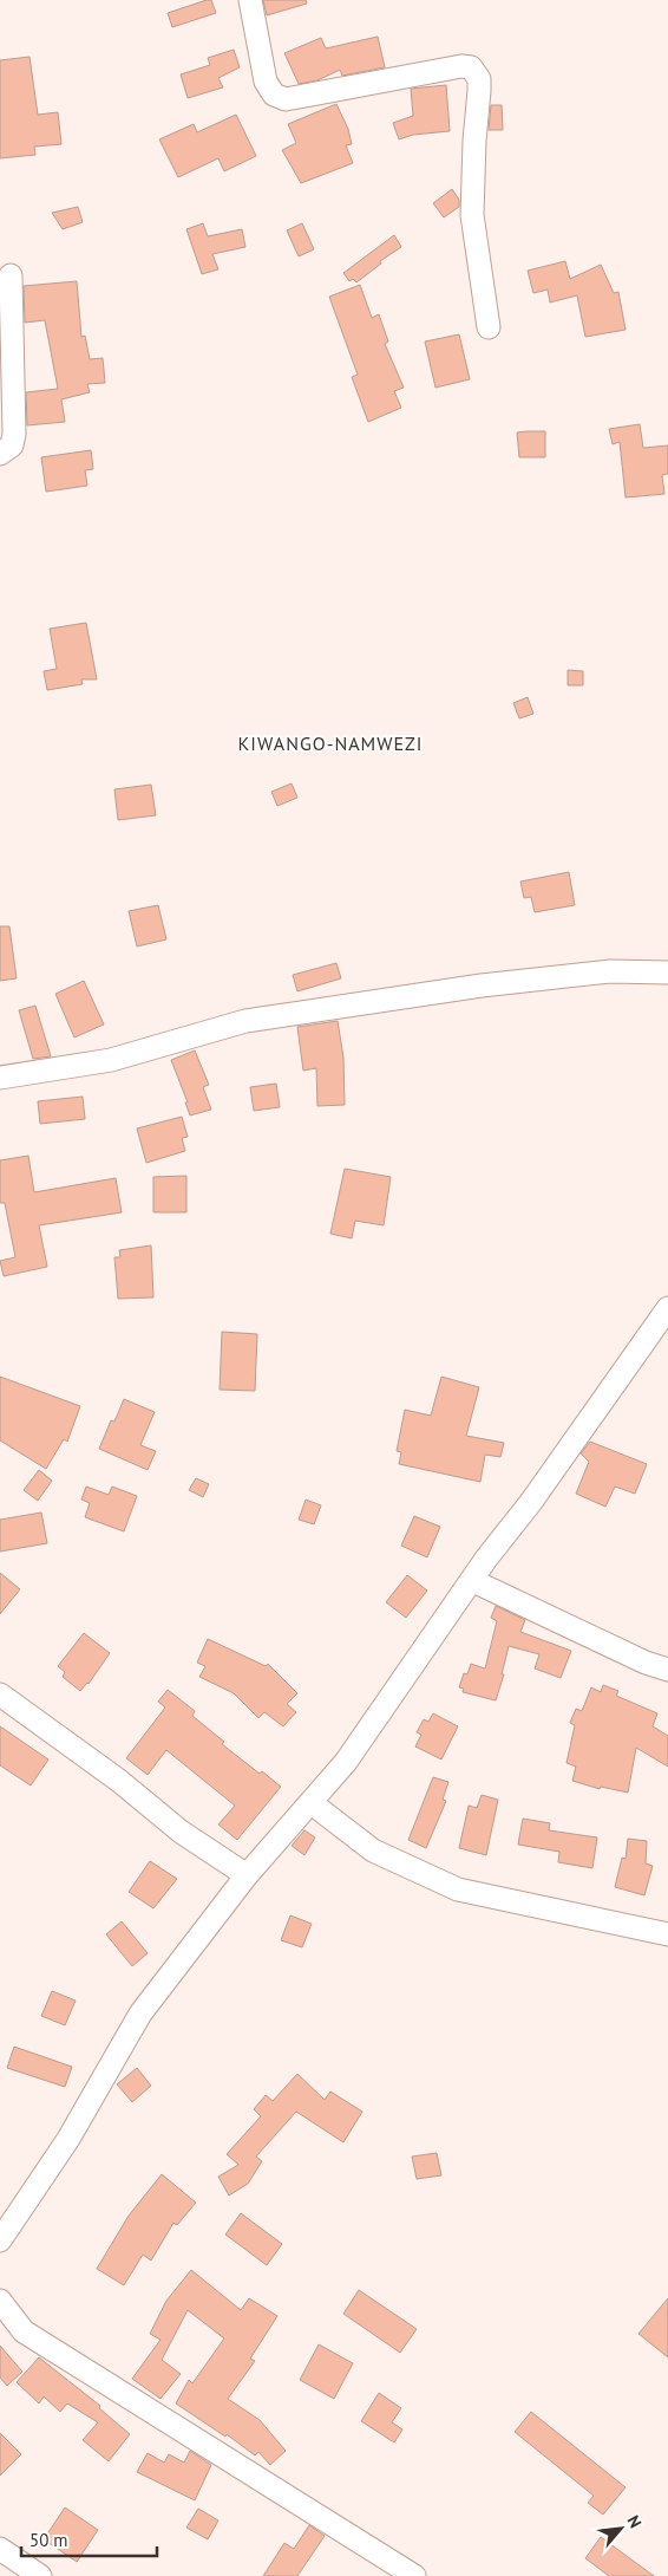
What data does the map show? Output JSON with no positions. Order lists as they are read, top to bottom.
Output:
{
  "districts": ["KIWANGO-NAMWEZI"],
  "scale_bar": "50 m",
  "north": "top right"
}
